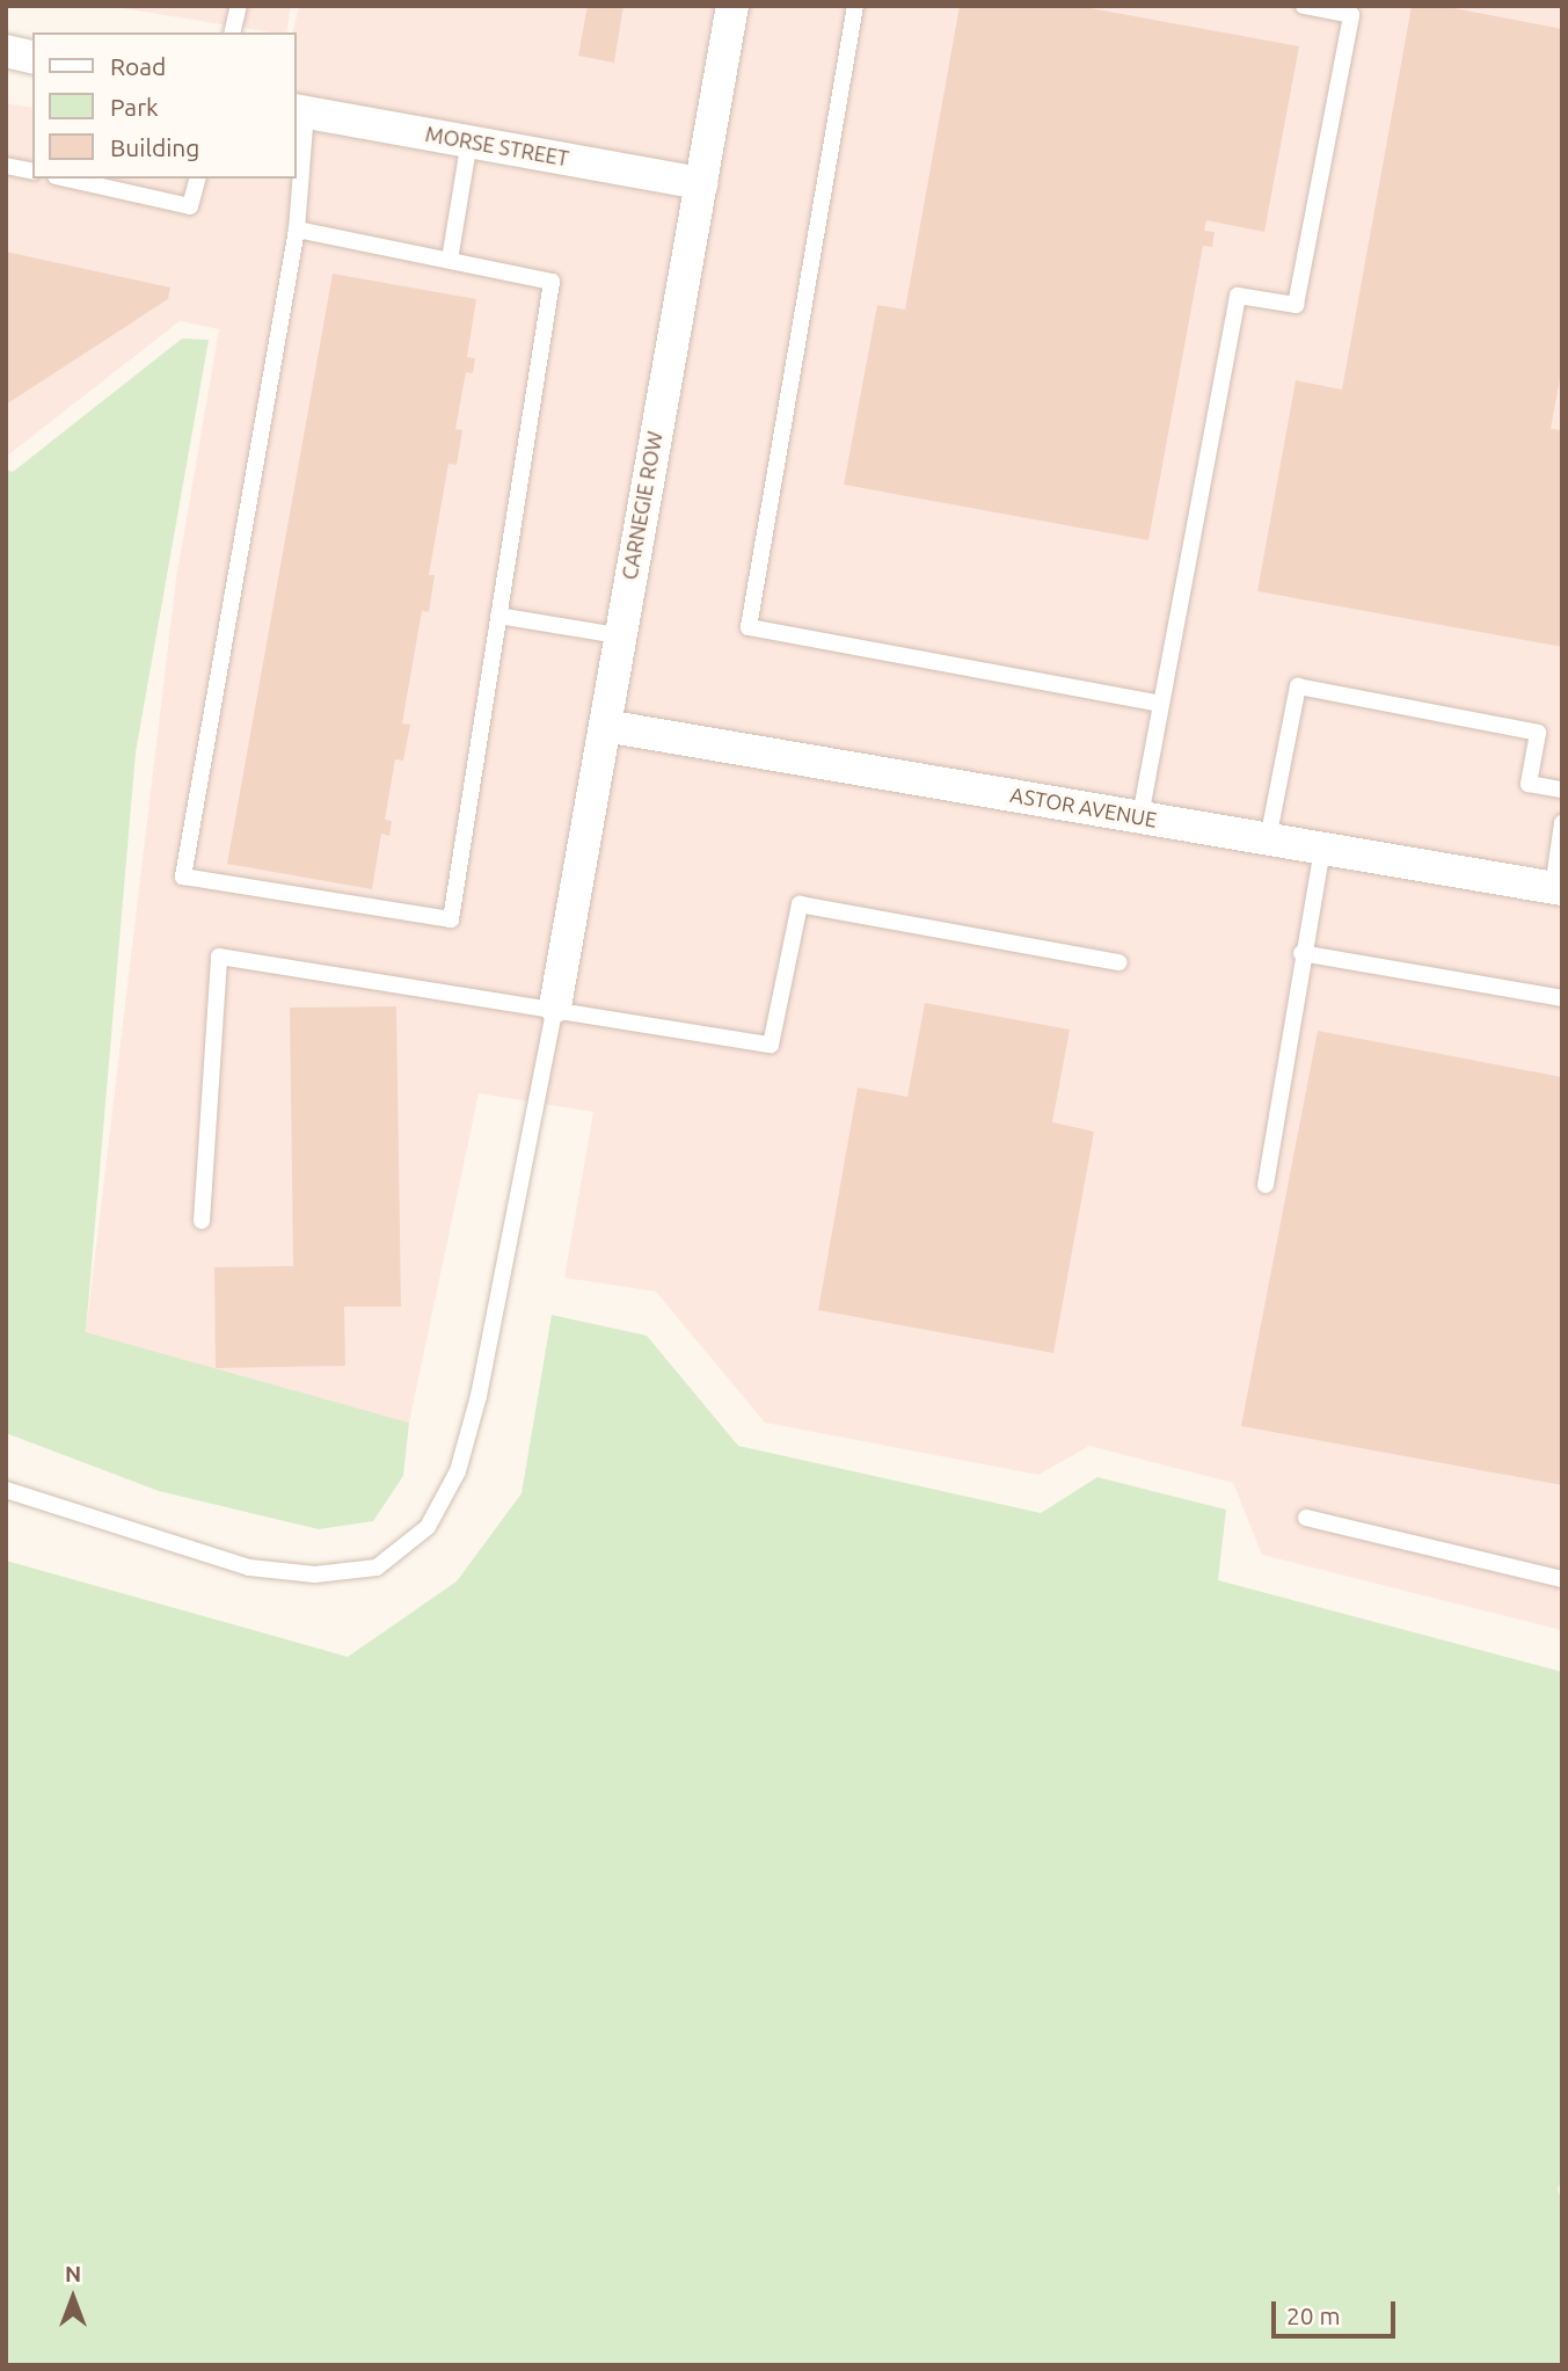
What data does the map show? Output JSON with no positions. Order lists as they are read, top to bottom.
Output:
{
  "streets": {
    "street": ["MORSE STREET", "CARNEGIE ROW", "ASTOR AVENUE"]
  },
  "crossings": [
    ["MORSE STREET", "CARNEGIE ROW"],
    ["CARNEGIE ROW", "ASTOR AVENUE"]
  ],
  "legend": ["Road", "Park", "Building"],
  "scale_bar": "20 m",
  "north": "top"
}
